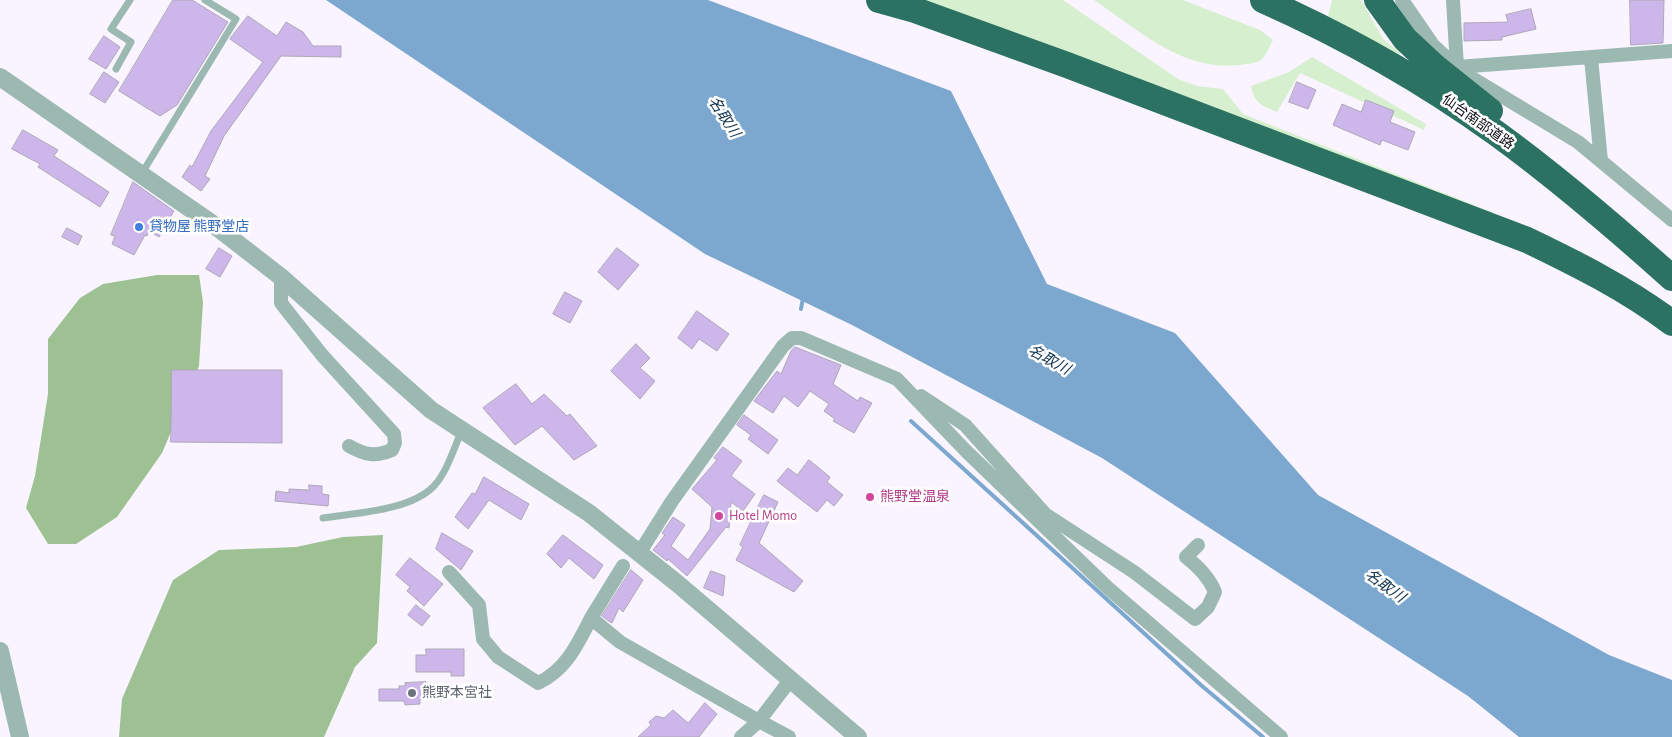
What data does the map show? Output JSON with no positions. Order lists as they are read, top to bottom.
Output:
{
  "streets": {
    "highway": ["仙台南部道路"]
  },
  "water": ["名取川"],
  "places": [
    "貸物屋 熊野堂店",
    "熊野堂温泉",
    "Hotel Momo",
    "熊野本宮社"
  ]
}
